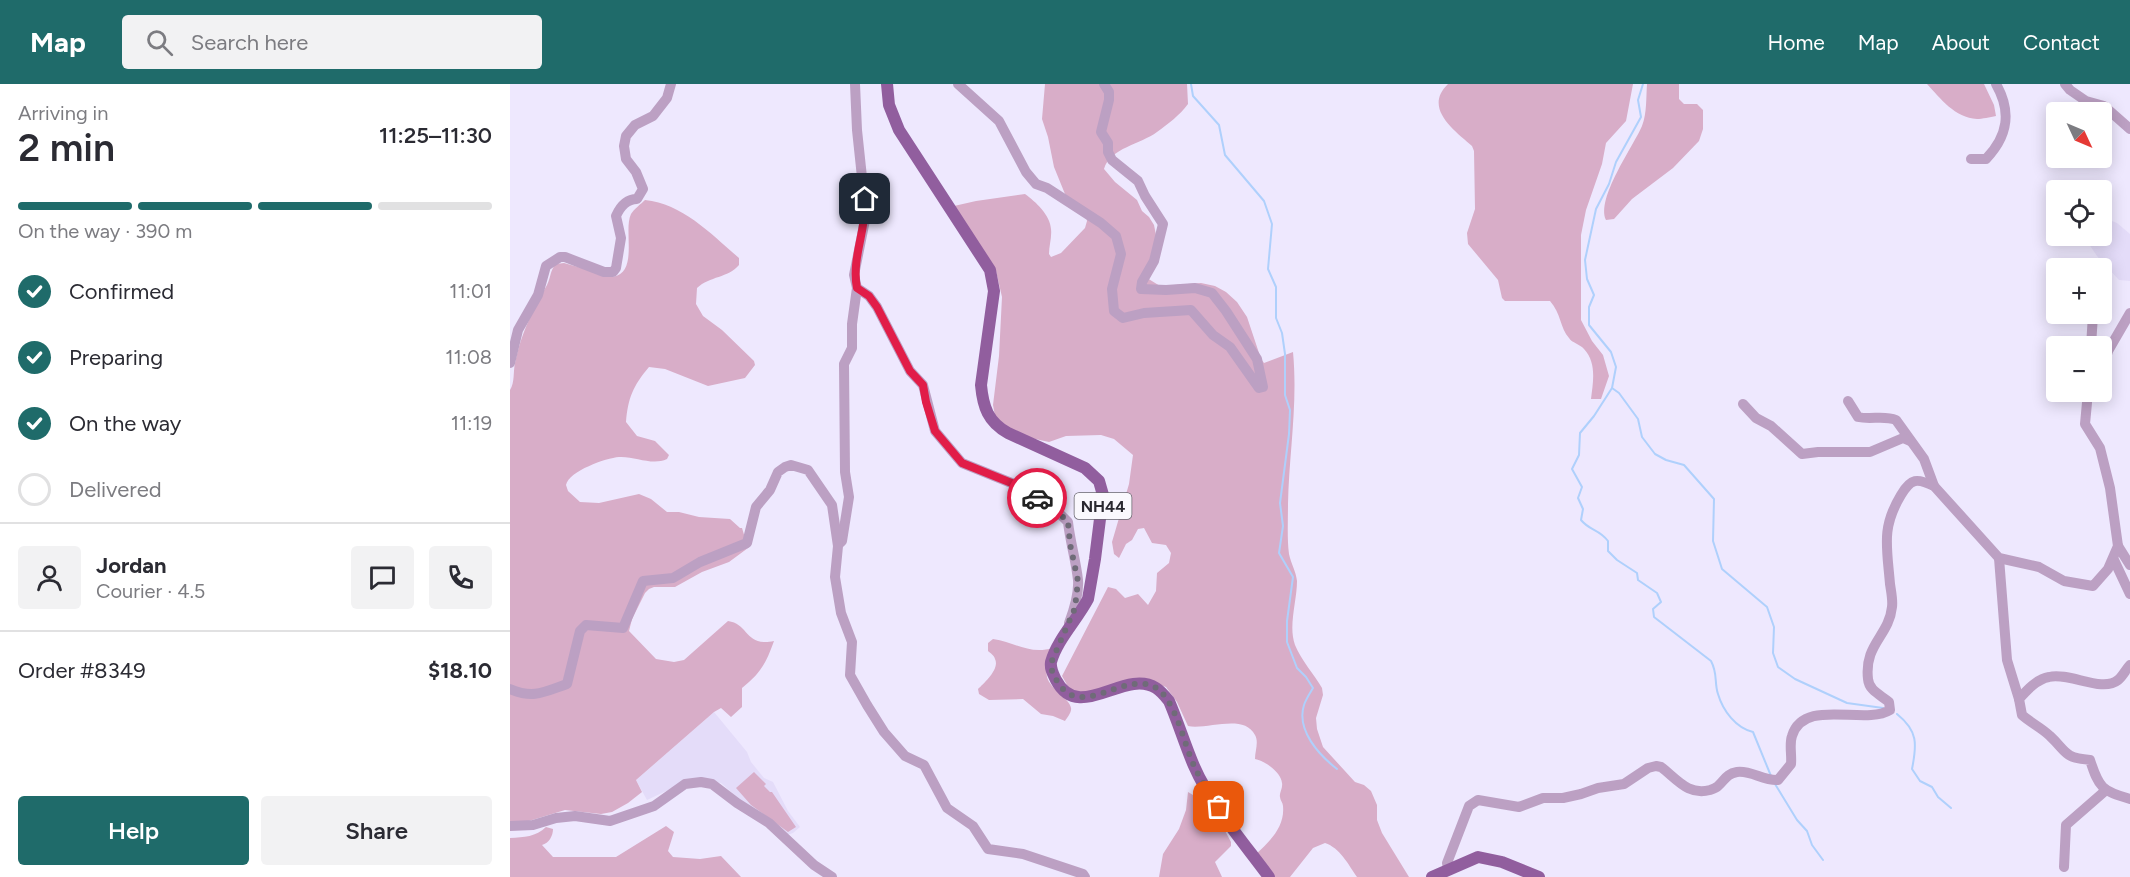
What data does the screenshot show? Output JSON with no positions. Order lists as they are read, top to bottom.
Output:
{
  "streets": {
    "main road": ["NH44"]
  },
  "north": "bottom right",
  "page": {
    "header": "Map",
    "search": "Search here",
    "nav": [
      "Home",
      "Map",
      "About",
      "Contact"
    ],
    "heading": ["2 min", "Arriving in", "11:25–11:30"],
    "panel": [
      "Jordan",
      "Courier · 4.5",
      "Order #8349",
      "$18.10"
    ],
    "map_buttons": ["+", "−"],
    "bar": "On the way · 390 m",
    "list": [
      ["Confirmed", "11:01"],
      ["Preparing", "11:08"],
      ["On the way", "11:19"],
      "Delivered"
    ],
    "buttons": ["Help", "Share"]
  }
}
